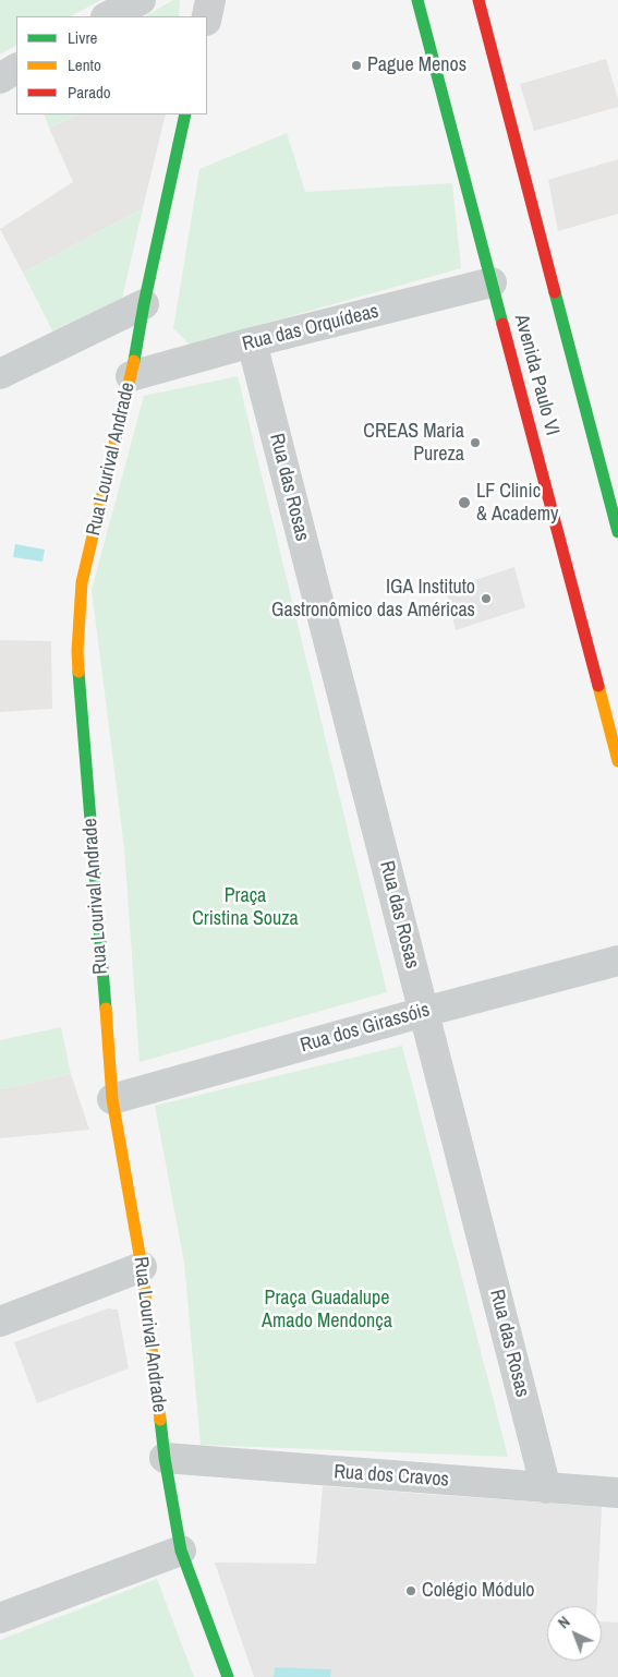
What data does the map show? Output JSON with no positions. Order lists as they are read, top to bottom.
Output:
{
  "streets": {
    "street": [
      "Rua das Orquídeas",
      "Avenida Paulo VI",
      "Rua Lourival Andrade",
      "Rua das Rosas",
      "Rua dos Girassóis",
      "Rua dos Cravos"
    ]
  },
  "crossings": [
    ["Rua das Orquídeas", "Avenida Paulo VI"],
    ["Rua das Orquídeas", "Rua Lourival Andrade"],
    ["Rua das Orquídeas", "Rua das Rosas"],
    ["Rua Lourival Andrade", "Rua dos Girassóis"],
    ["Rua Lourival Andrade", "Rua dos Cravos"],
    ["Rua das Rosas", "Rua dos Girassóis"],
    ["Rua das Rosas", "Rua dos Cravos"]
  ],
  "parks": ["Praça Cristina Souza", "Praça Guadalupe Amado Mendonça"],
  "places": [
    "Pague Menos",
    "CREAS Maria Pureza",
    "LF Clinic & Academy",
    "IGA Instituto Gastronômico das Américas",
    "Colégio Módulo"
  ],
  "legend": ["Livre", "Lento", "Parado"],
  "north": "top left"
}
